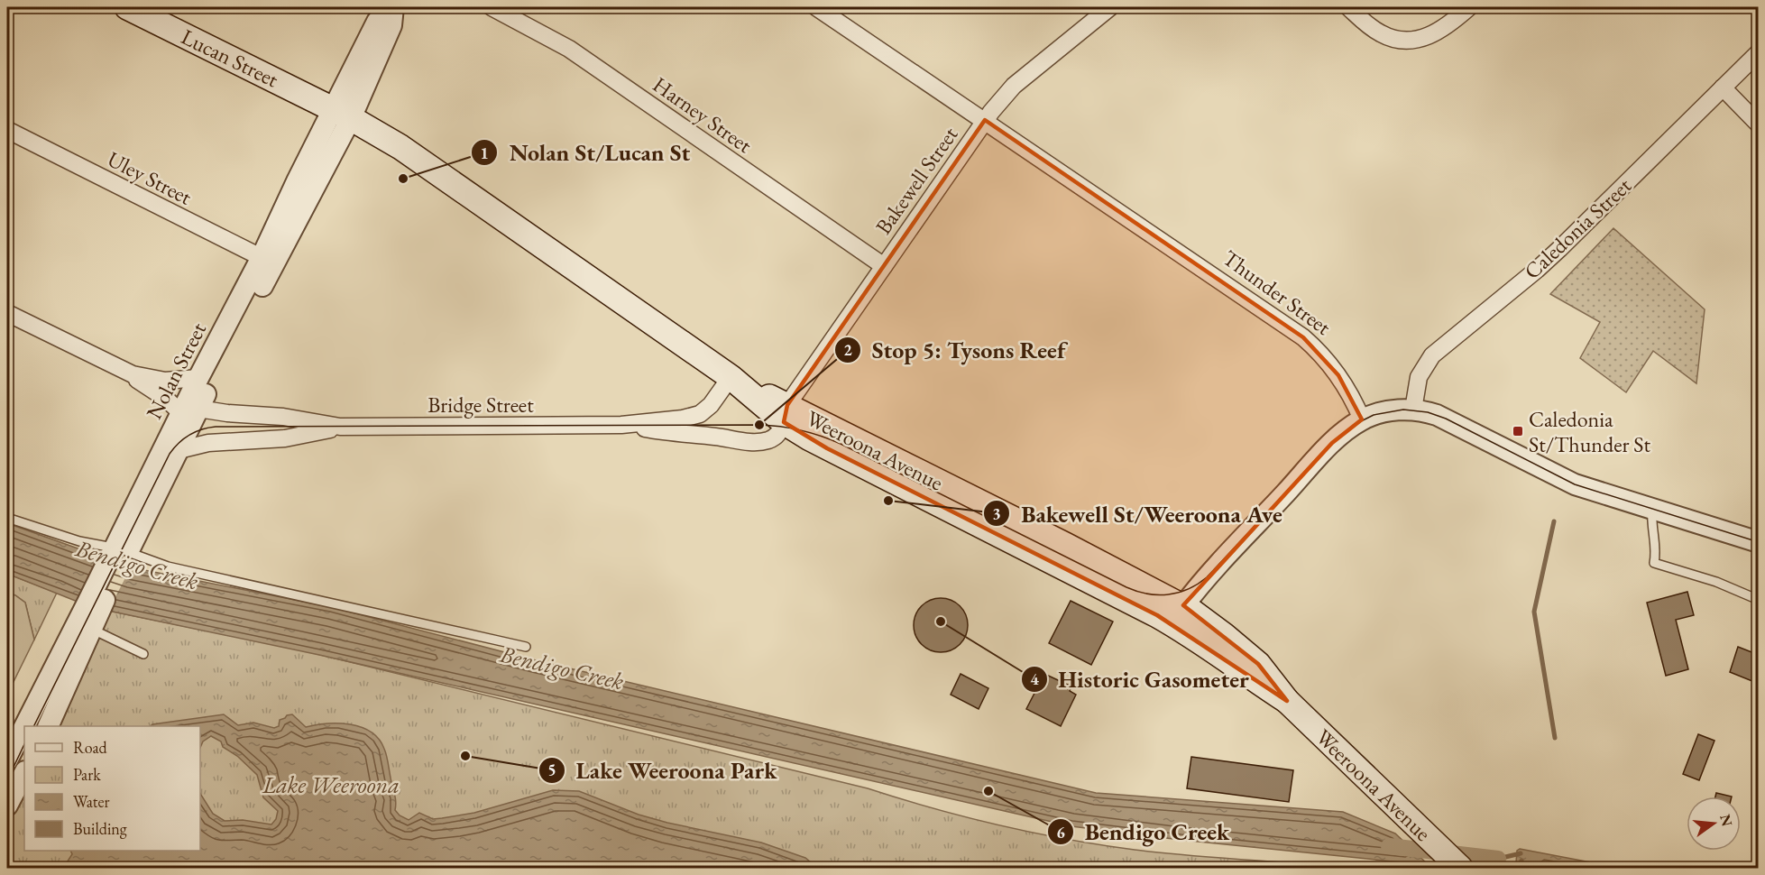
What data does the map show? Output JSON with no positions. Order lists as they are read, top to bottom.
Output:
{
  "streets": {
    "main road": ["Lucan Street", "Weeroona Avenue"],
    "street": [
      "Harney Street",
      "Uley Street",
      "Bakewell Street",
      "Caledonia Street",
      "Thunder Street",
      "Nolan Street",
      "Bridge Street"
    ]
  },
  "crossings": [
    ["Lucan Street", "Nolan Street"],
    ["Lucan Street", "Weeroona Avenue"],
    ["Harney Street", "Bakewell Street"],
    ["Uley Street", "Nolan Street"],
    ["Bakewell Street", "Thunder Street"],
    ["Bakewell Street", "Bridge Street"],
    ["Bakewell Street", "Weeroona Avenue"],
    ["Nolan Street", "Bridge Street"],
    ["Nolan Street", "Weeroona Avenue"],
    ["Bridge Street", "Weeroona Avenue"]
  ],
  "water": ["Bendigo Creek", "Lake Weeroona"],
  "places": {
    "other": [
      "Nolan St/Lucan St",
      "Stop 5: Tysons Reef",
      "Bakewell St/Weeroona Ave",
      "Historic Gasometer",
      "Lake Weeroona Park",
      "Bendigo Creek"
    ],
    "transit": ["Caledonia St/Thunder St"]
  },
  "legend": [
    "Road",
    "Park",
    "Water",
    "Building"
  ],
  "north": "right"
}
